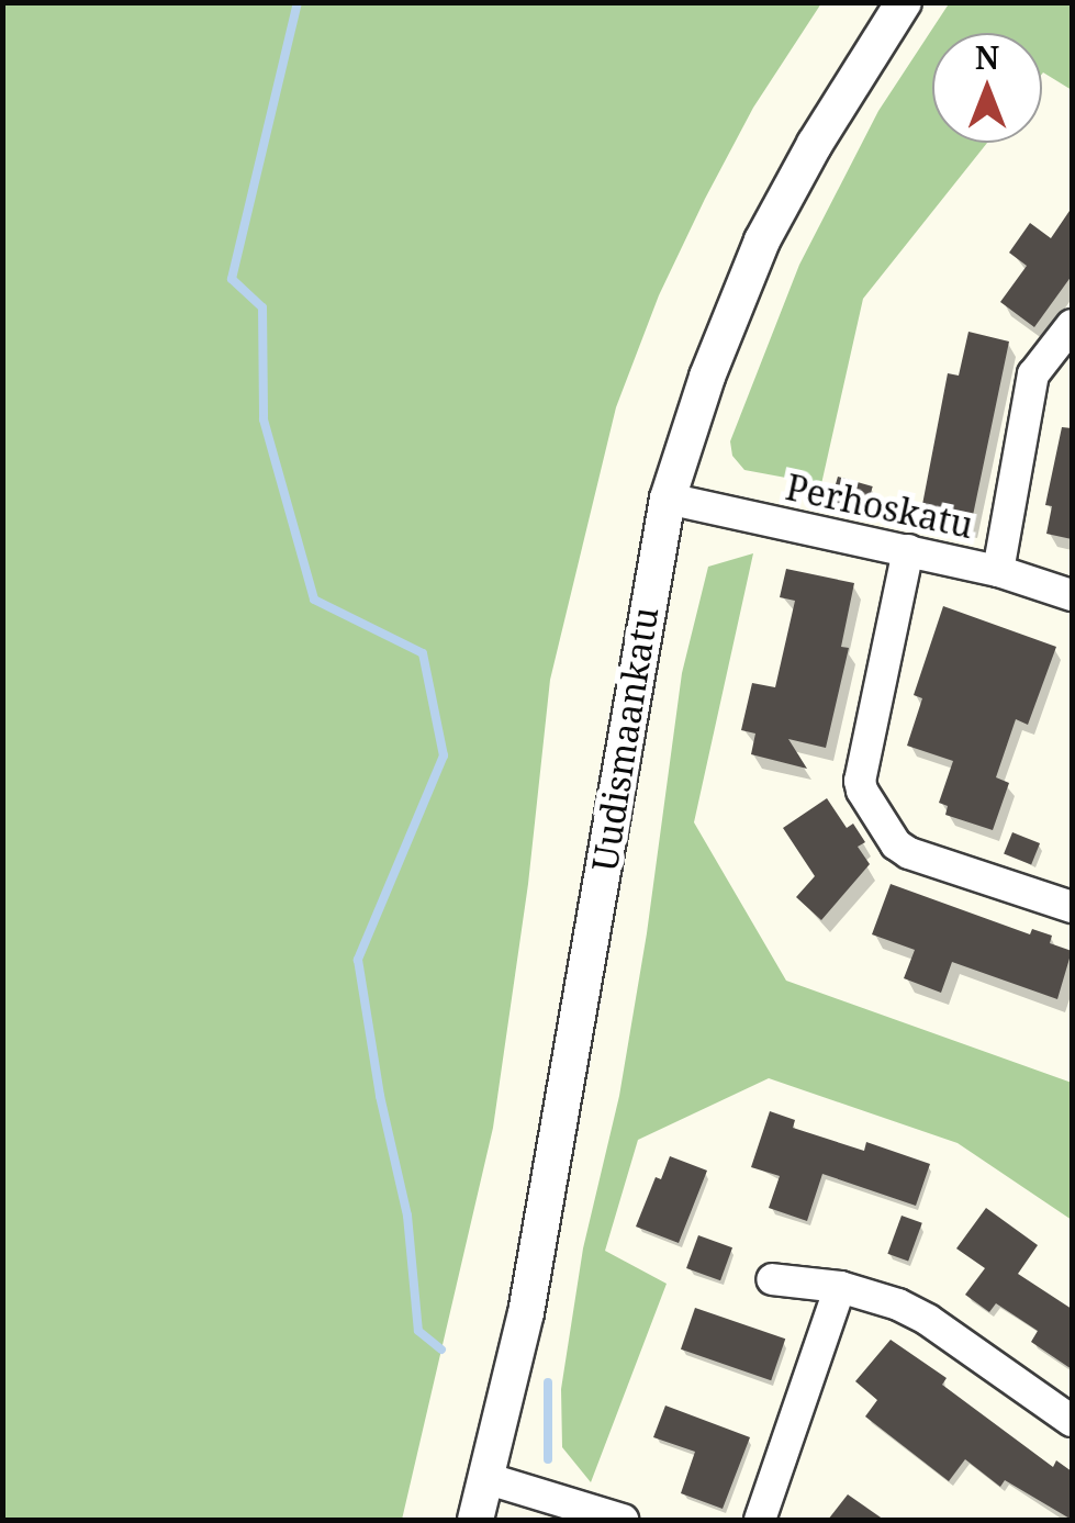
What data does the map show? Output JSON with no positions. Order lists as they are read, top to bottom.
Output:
{
  "streets": {
    "street": ["Perhoskatu", "Uudismaankatu"]
  },
  "crossings": [
    ["Perhoskatu", "Uudismaankatu"]
  ],
  "north": "top"
}
